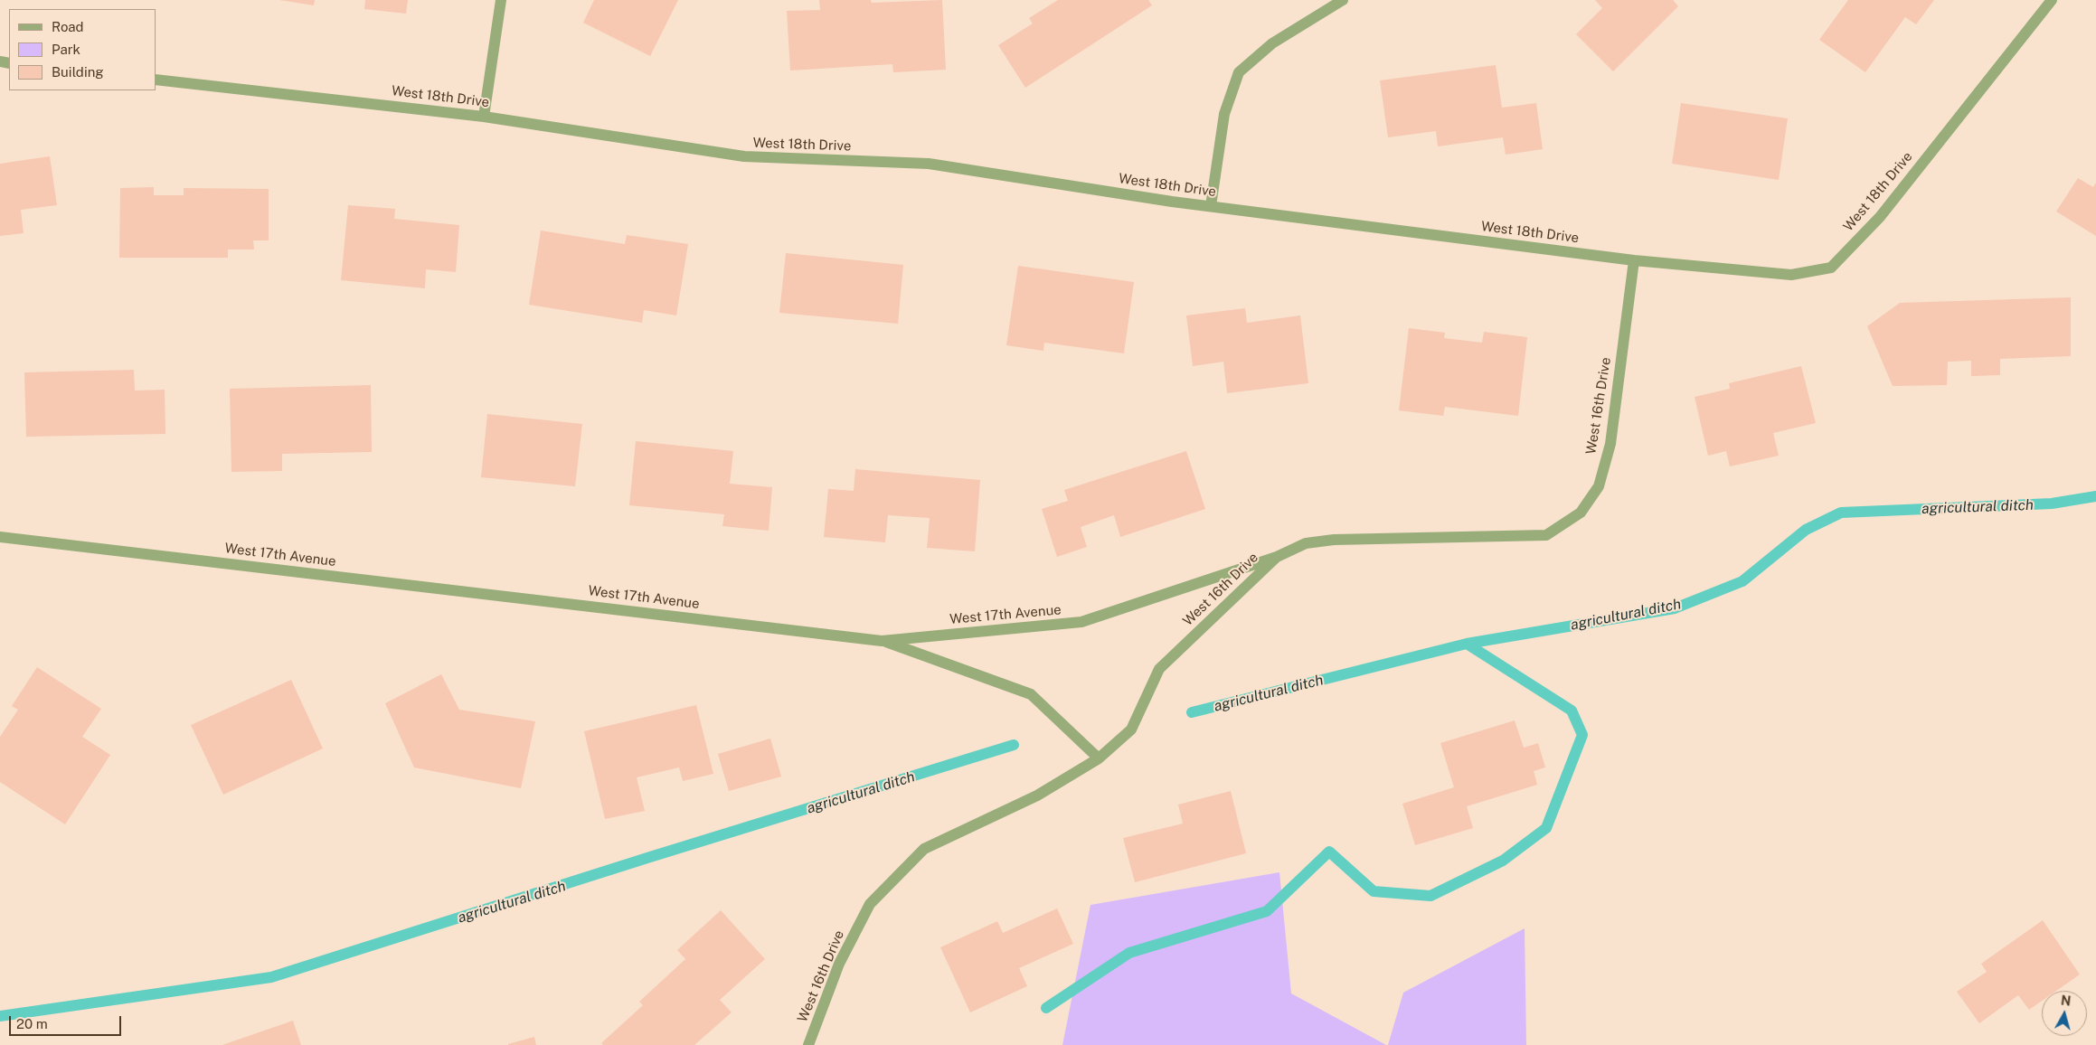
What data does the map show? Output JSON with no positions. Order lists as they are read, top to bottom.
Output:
{
  "streets": {
    "street": ["West 18th Drive", "West 16th Drive", "West 17th Avenue"]
  },
  "crossings": [
    ["West 18th Drive", "West 16th Drive"],
    ["West 16th Drive", "West 17th Avenue"]
  ],
  "water": ["agricultural ditch"],
  "legend": ["Road", "Park", "Building"],
  "scale_bar": "20 m",
  "north": "top"
}
